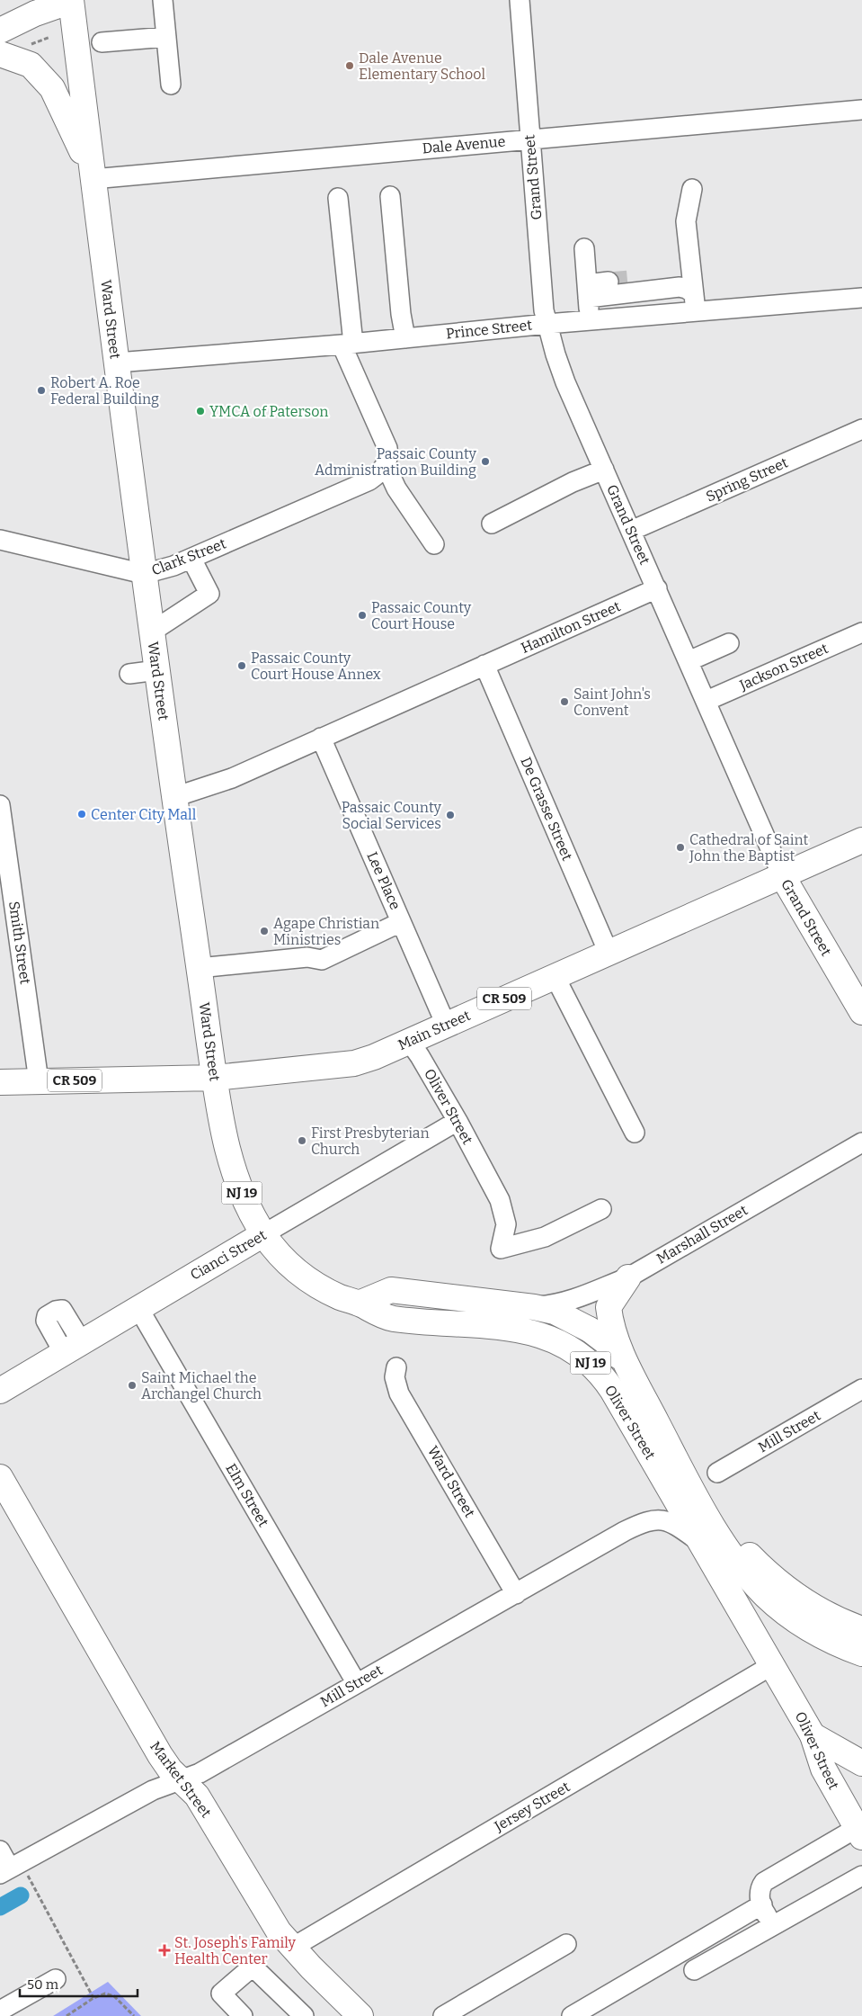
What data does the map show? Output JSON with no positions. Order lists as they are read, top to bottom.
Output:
{
  "streets": {
    "main road": [
      "Grand Street",
      "Ward Street",
      "CR 509",
      "Main Street",
      "Oliver Street",
      "NJ 19",
      "Cianci Street",
      "Market Street"
    ],
    "street": [
      "Dale Avenue",
      "Prince Street",
      "Spring Street",
      "Clark Street",
      "Hamilton Street",
      "Jackson Street",
      "De Grasse Street",
      "Lee Place",
      "Smith Street",
      "Marshall Street",
      "Mill Street",
      "Elm Street",
      "Jersey Street"
    ]
  },
  "crossings": [
    ["Dale Avenue", "Grand Street"],
    ["Dale Avenue", "Ward Street"],
    ["Grand Street", "Prince Street"],
    ["Grand Street", "Spring Street"],
    ["Grand Street", "Hamilton Street"],
    ["Grand Street", "Jackson Street"],
    ["Grand Street", "Main Street"],
    ["Ward Street", "Prince Street"],
    ["Ward Street", "Clark Street"],
    ["Ward Street", "Main Street"],
    ["Ward Street", "Oliver Street"],
    ["Ward Street", "NJ 19"],
    ["Ward Street", "Cianci Street"],
    ["Ward Street", "Mill Street"],
    ["Hamilton Street", "De Grasse Street"],
    ["Hamilton Street", "Lee Place"],
    ["De Grasse Street", "Main Street"],
    ["Lee Place", "Main Street"],
    ["Smith Street", "Main Street"],
    ["Main Street", "Oliver Street"],
    ["Oliver Street", "NJ 19"],
    ["Oliver Street", "Cianci Street"],
    ["Oliver Street", "Mill Street"],
    ["Oliver Street", "Jersey Street"],
    ["NJ 19", "Marshall Street"],
    ["Cianci Street", "Elm Street"],
    ["Mill Street", "Elm Street"],
    ["Mill Street", "Market Street"],
    ["Market Street", "Jersey Street"]
  ],
  "places": {
    "other": [
      "Dale Avenue Elementary School",
      "Robert A. Roe Federal Building",
      "YMCA of Paterson",
      "Passaic County Administration Building",
      "Passaic County Court House",
      "Passaic County Court House Annex",
      "Saint John's Convent",
      "Center City Mall",
      "Passaic County Social Services",
      "Cathedral of Saint John the Baptist",
      "Agape Christian Ministries",
      "First Presbyterian Church",
      "Saint Michael the Archangel Church"
    ],
    "health": ["St. Joseph's Family Health Center"]
  },
  "scale_bar": "50 m"
}
